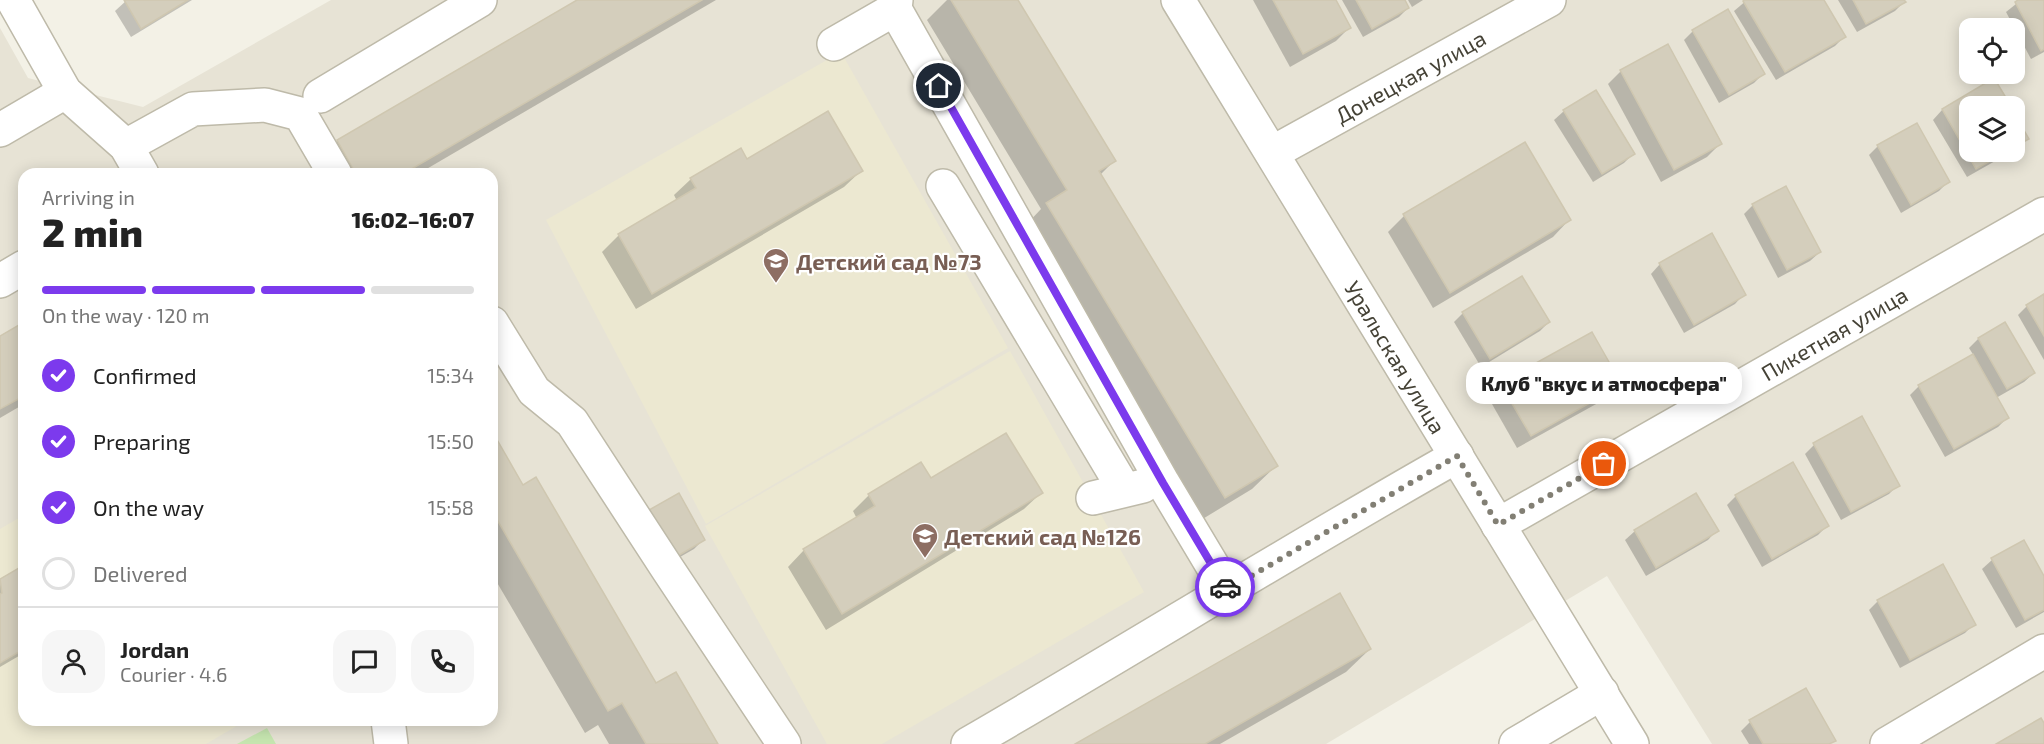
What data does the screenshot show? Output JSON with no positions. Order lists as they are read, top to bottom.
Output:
{
  "streets": {
    "street": ["Донецкая улица", "Пикетная улица", "Уральская улица"]
  },
  "crossings": [
    ["Донецкая улица", "Уральская улица"],
    ["Пикетная улица", "Уральская улица"]
  ],
  "places": {
    "school or university": ["Детский сад №73", "Детский сад №126"],
    "other": ["Клуб \"вкус и атмосфера\""]
  },
  "page": {
    "heading": ["2 min", "Arriving in", "16:02–16:07"],
    "panel": ["Jordan", "Courier · 4.6"],
    "bar": "On the way · 120 m",
    "list": [
      ["Confirmed", "15:34"],
      ["Preparing", "15:50"],
      ["On the way", "15:58"],
      "Delivered"
    ],
    "bubble": "Клуб \"вкус и атмосфера\""
  }
}
